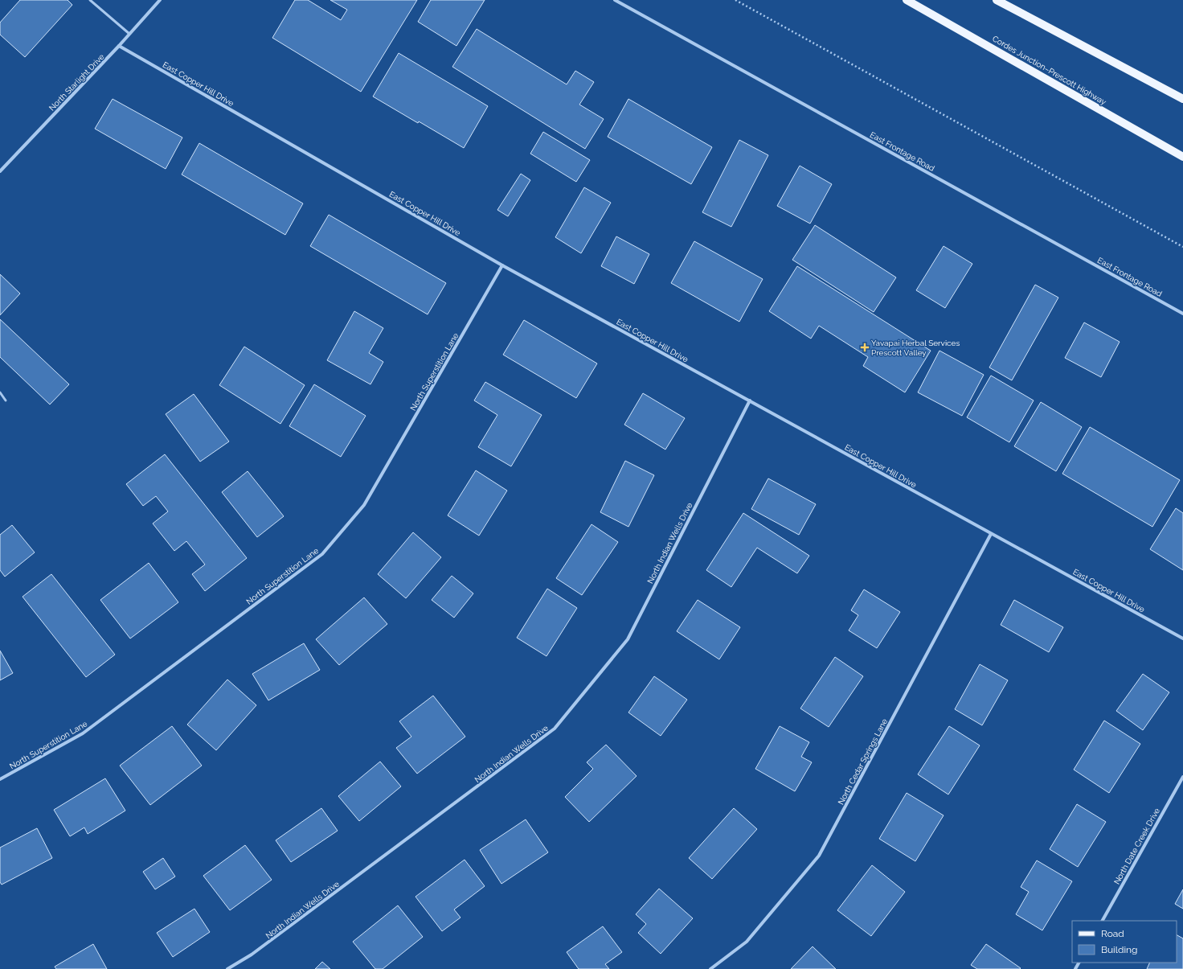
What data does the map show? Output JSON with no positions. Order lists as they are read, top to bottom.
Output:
{
  "streets": {
    "main road": ["Cordes Junction–Prescott Highway"],
    "street": [
      "North Starlight Drive",
      "East Copper Hill Drive",
      "East Frontage Road",
      "North Superstition Lane",
      "North Indian Wells Drive",
      "North Cedar Springs Lane",
      "North Date Creek Drive"
    ]
  },
  "crossings": [
    ["North Starlight Drive", "East Copper Hill Drive"],
    ["East Copper Hill Drive", "North Superstition Lane"],
    ["East Copper Hill Drive", "North Indian Wells Drive"],
    ["East Copper Hill Drive", "North Cedar Springs Lane"]
  ],
  "places": {
    "health": ["Yavapai Herbal Services Prescott Valley"]
  },
  "legend": ["Road", "Building"]
}
